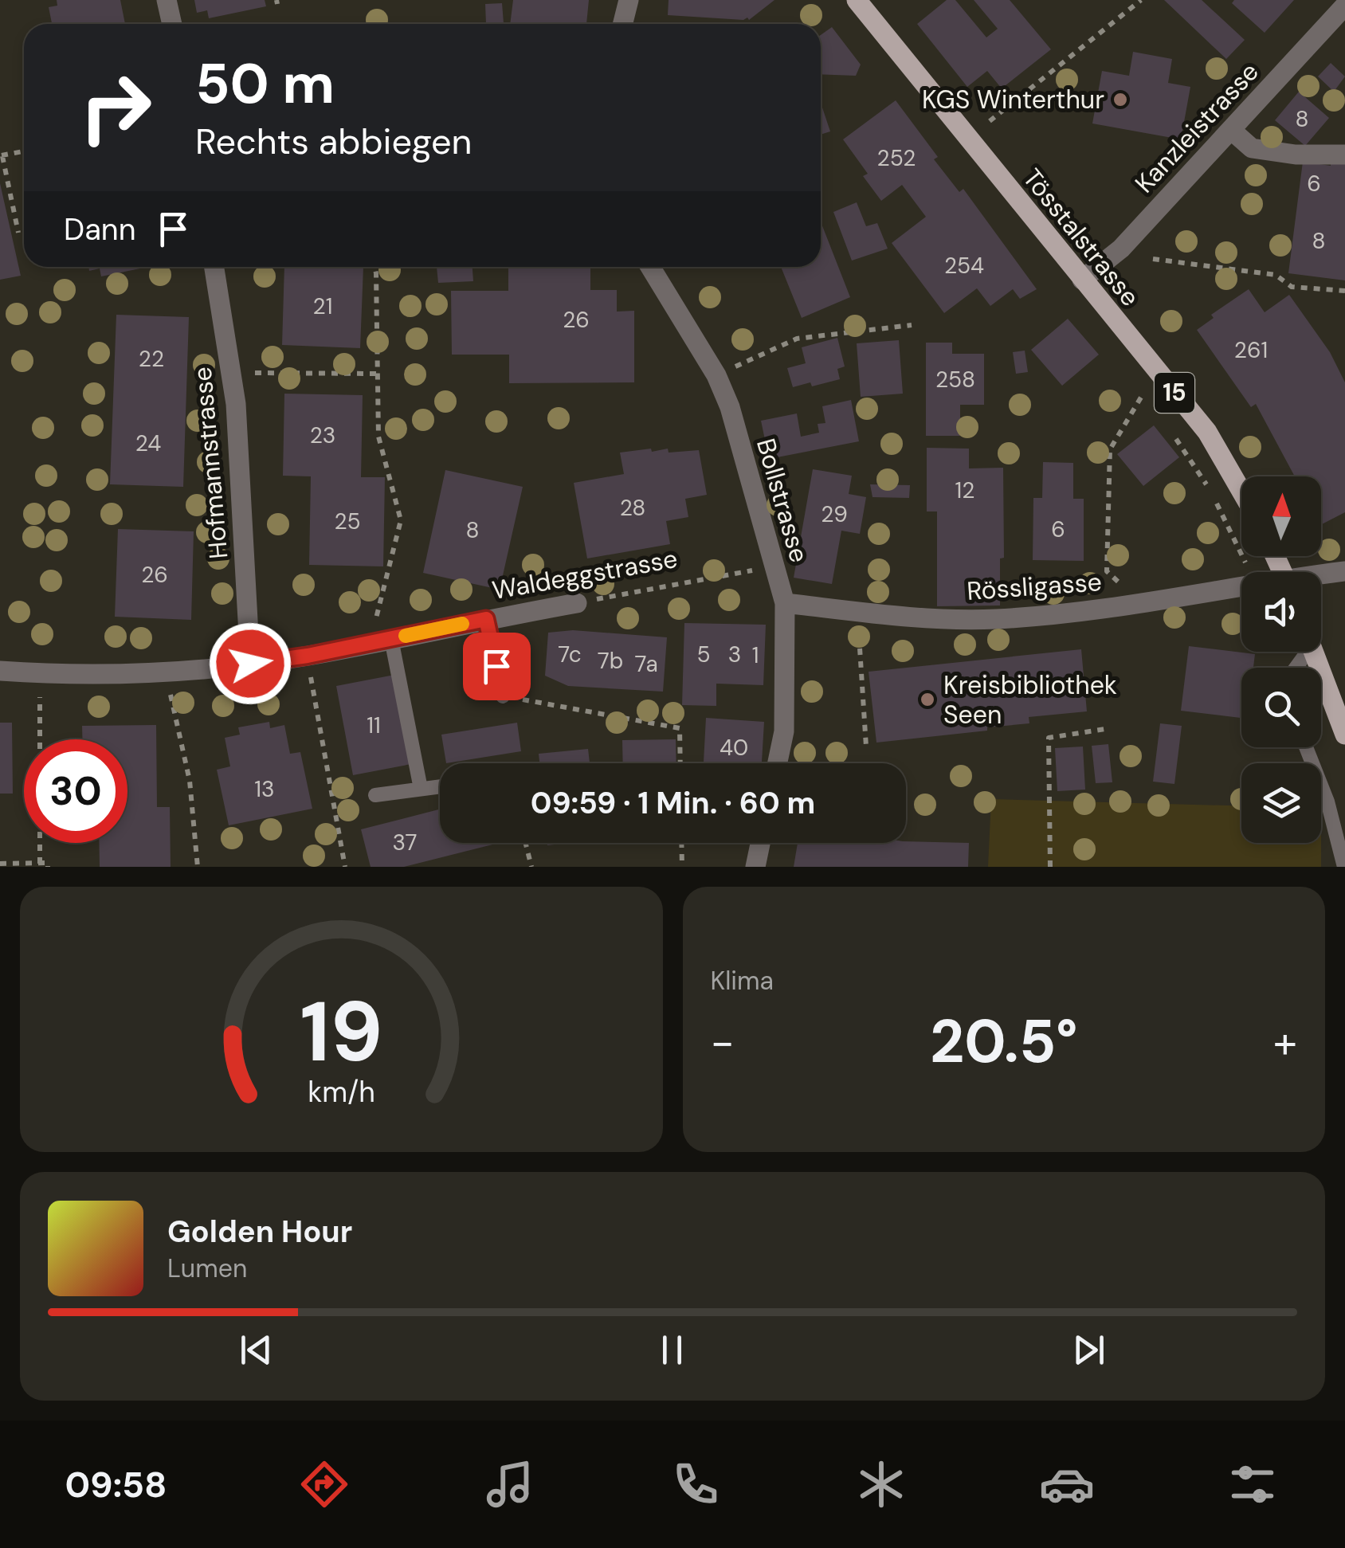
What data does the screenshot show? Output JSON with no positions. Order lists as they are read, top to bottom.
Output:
{
  "streets": {
    "main road": ["Tösstalstrasse", "15"],
    "street": [
      "Kanzleistrasse",
      "Hofmannstrasse",
      "Bollstrasse",
      "Waldeggstrasse",
      "Rössligasse"
    ]
  },
  "crossings": [
    ["Kanzleistrasse", "Tösstalstrasse"],
    ["Hofmannstrasse", "Waldeggstrasse"],
    ["Bollstrasse", "Rössligasse"]
  ],
  "places": ["KGS Winterthur", "Kreisbibliothek Seen"],
  "house_numbers": [
    "8",
    "252",
    "6",
    "8",
    "254",
    "21",
    "26",
    "261",
    "22",
    "258",
    "23",
    "24",
    "12",
    "28",
    "29",
    "25",
    "6",
    "8",
    "26",
    "7c",
    "5",
    "3",
    "1",
    "7b",
    "7a",
    "11",
    "40",
    "13",
    "37"
  ],
  "north": "top",
  "page": {
    "turn": ["50 m", "Rechts abbiegen"],
    "then": "Dann",
    "limit": "30",
    "trip": "09:59 · 1 Min. · 60 m",
    "tile": "Klima",
    "heat": ["−", "20.5°", "+"],
    "song": ["Golden Hour", "Lumen"],
    "tabs": "09:58",
    "gauge": ["19", "km/h"]
  }
}
